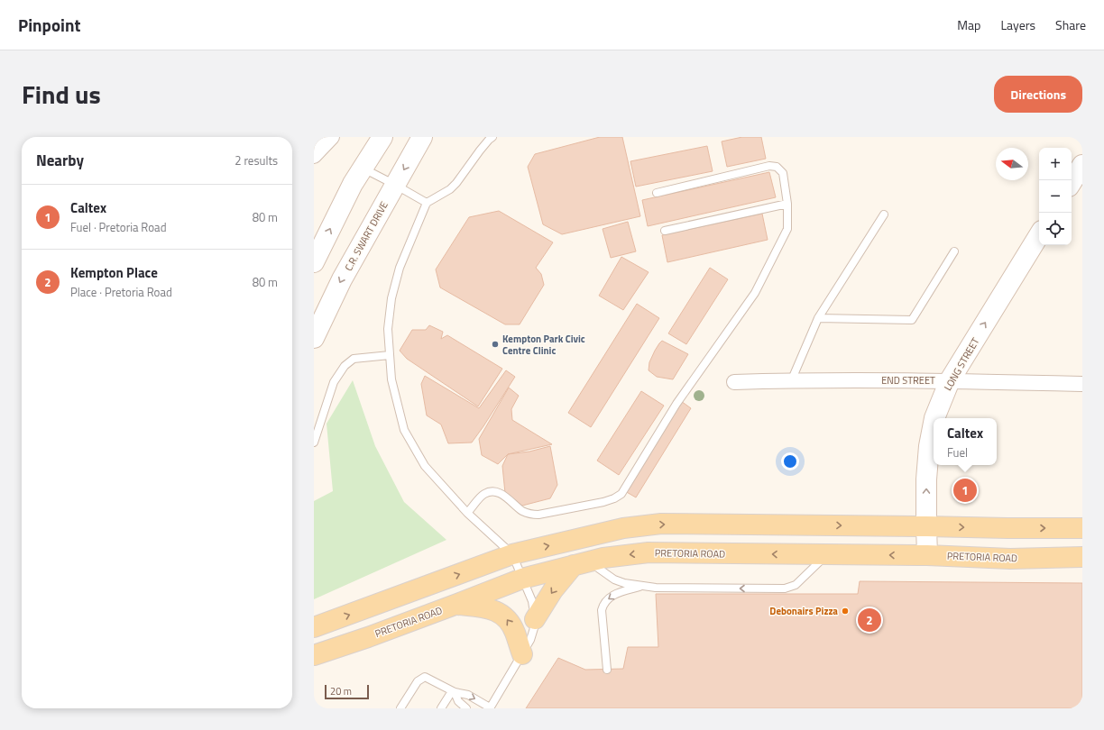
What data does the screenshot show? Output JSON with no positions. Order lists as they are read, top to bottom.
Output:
{
  "streets": {
    "main road": ["PRETORIA ROAD"],
    "street": ["C.R. SWART DRIVE", "LONG STREET", "END STREET"]
  },
  "crossings": [
    ["LONG STREET", "END STREET"],
    ["LONG STREET", "PRETORIA ROAD"]
  ],
  "one_way": ["LONG STREET"],
  "places": ["Kempton Park Civic Centre Clinic", "Debonairs Pizza"],
  "scale_bar": "20 m",
  "north": "left",
  "page": {
    "header": "Pinpoint",
    "nav": ["Map", "Layers", "Share"],
    "title": "Find us",
    "buttons": "Directions",
    "heading": ["Nearby", "2 results"],
    "map_buttons": ["+", "−"],
    "list": [
      {
        "mark": "1",
        "name": "Caltex",
        "note": "Fuel · Pretoria Road",
        "value": "80 m"
      },
      {
        "mark": "2",
        "name": "Kempton Place",
        "note": "Place · Pretoria Road",
        "value": "80 m"
      }
    ],
    "popup": ["Caltex", "Fuel"],
    "pins": ["1", "2"],
    "scale": "20 m"
  }
}
